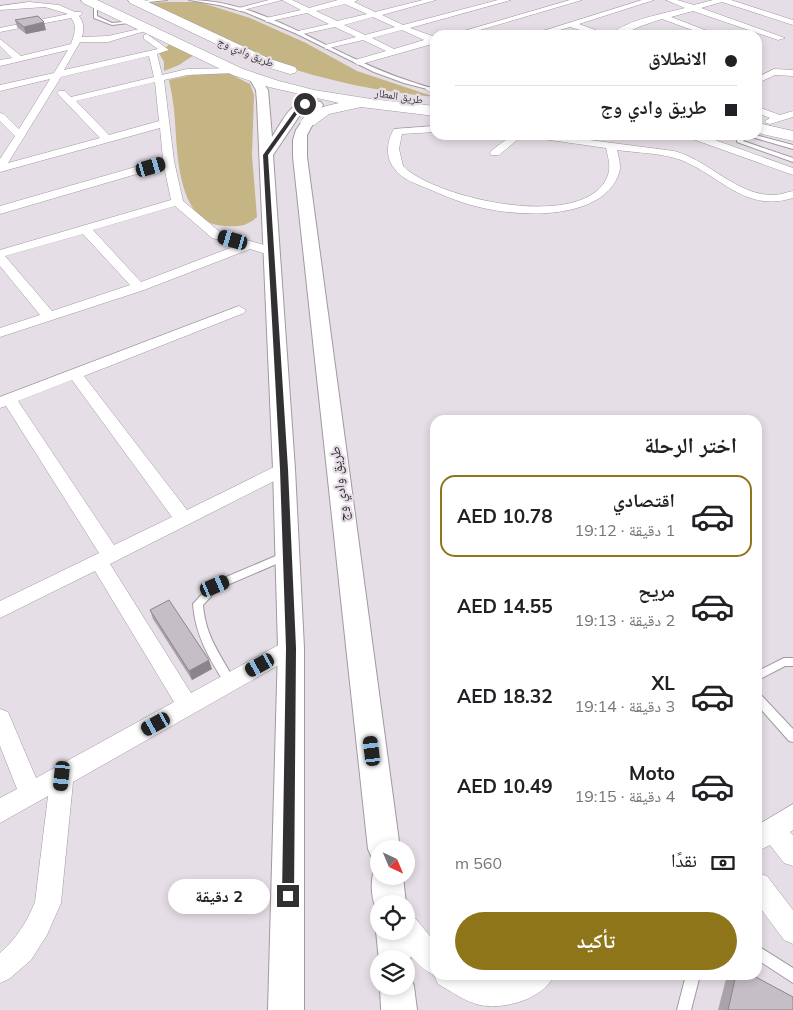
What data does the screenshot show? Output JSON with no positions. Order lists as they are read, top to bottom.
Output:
{
  "streets": {
    "main road": ["طريق وادي وج", "طريق المطار"]
  },
  "crossings": [
    ["طريق وادي وج", "طريق المطار"]
  ],
  "north": "bottom right",
  "page": {
    "banner": ["الانطلاق", "طريق وادي وج"],
    "heading": "اختر الرحلة",
    "list": [
      {
        "name": "اقتصادي",
        "note": "1 دقيقة · 19:12",
        "value": "AED 10.78"
      },
      {
        "name": "مريح",
        "note": "2 دقيقة · 19:13",
        "value": "AED 14.55"
      },
      {
        "name": "XL",
        "note": "3 دقيقة · 19:14",
        "value": "AED 18.32"
      },
      {
        "name": "Moto",
        "note": "4 دقيقة · 19:15",
        "value": "AED 10.49"
      }
    ],
    "pay": ["نقدًا", "560 m"],
    "bubble": "2 دقيقة",
    "buttons": "تأكيد"
  }
}
